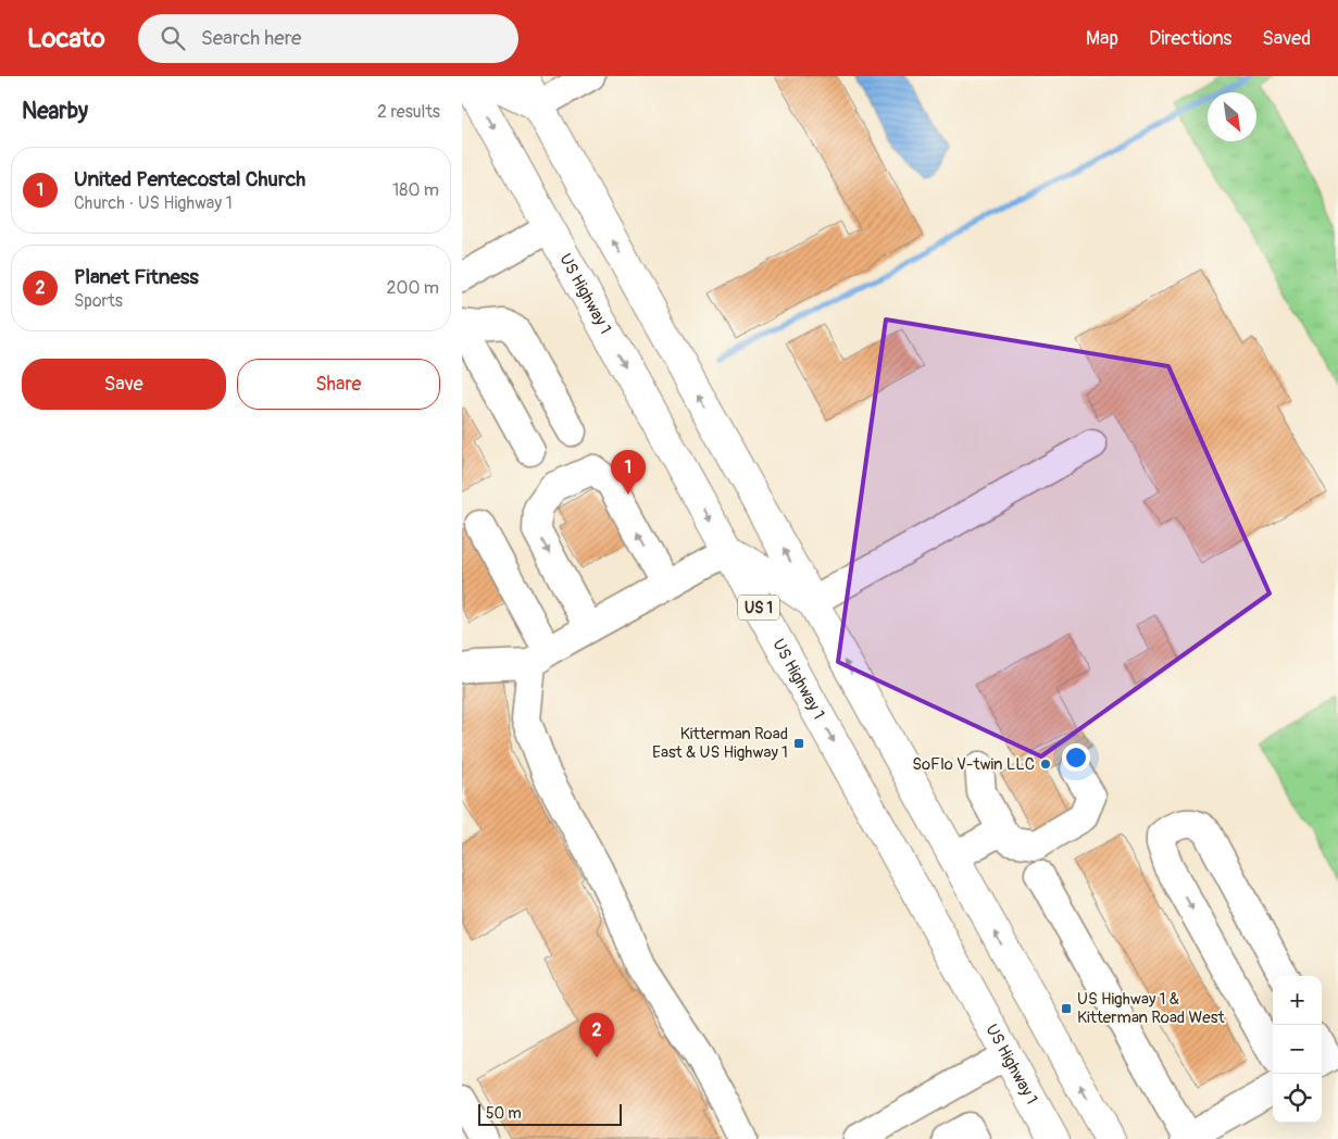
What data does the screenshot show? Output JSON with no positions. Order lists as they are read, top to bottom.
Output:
{
  "streets": {
    "main road": ["US Highway 1", "US 1"]
  },
  "places": {
    "transit": ["Kitterman Road East & US Highway 1", "US Highway 1 & Kitterman Road West"],
    "other": ["SoFlo V-twin LLC"]
  },
  "scale_bar": "50 m",
  "north": "bottom right",
  "page": {
    "header": "Locato",
    "search": "Search here",
    "nav": ["Map", "Directions", "Saved"],
    "heading": ["Nearby", "2 results"],
    "list": [
      {
        "mark": "1",
        "name": "United Pentecostal Church",
        "note": "Church · US Highway 1",
        "value": "180 m"
      },
      {
        "mark": "2",
        "name": "Planet Fitness",
        "note": "Sports",
        "value": "200 m"
      }
    ],
    "buttons": ["Save", "Share"],
    "pins": ["1", "2"],
    "map_buttons": ["+", "−"],
    "scale": "50 m"
  }
}
